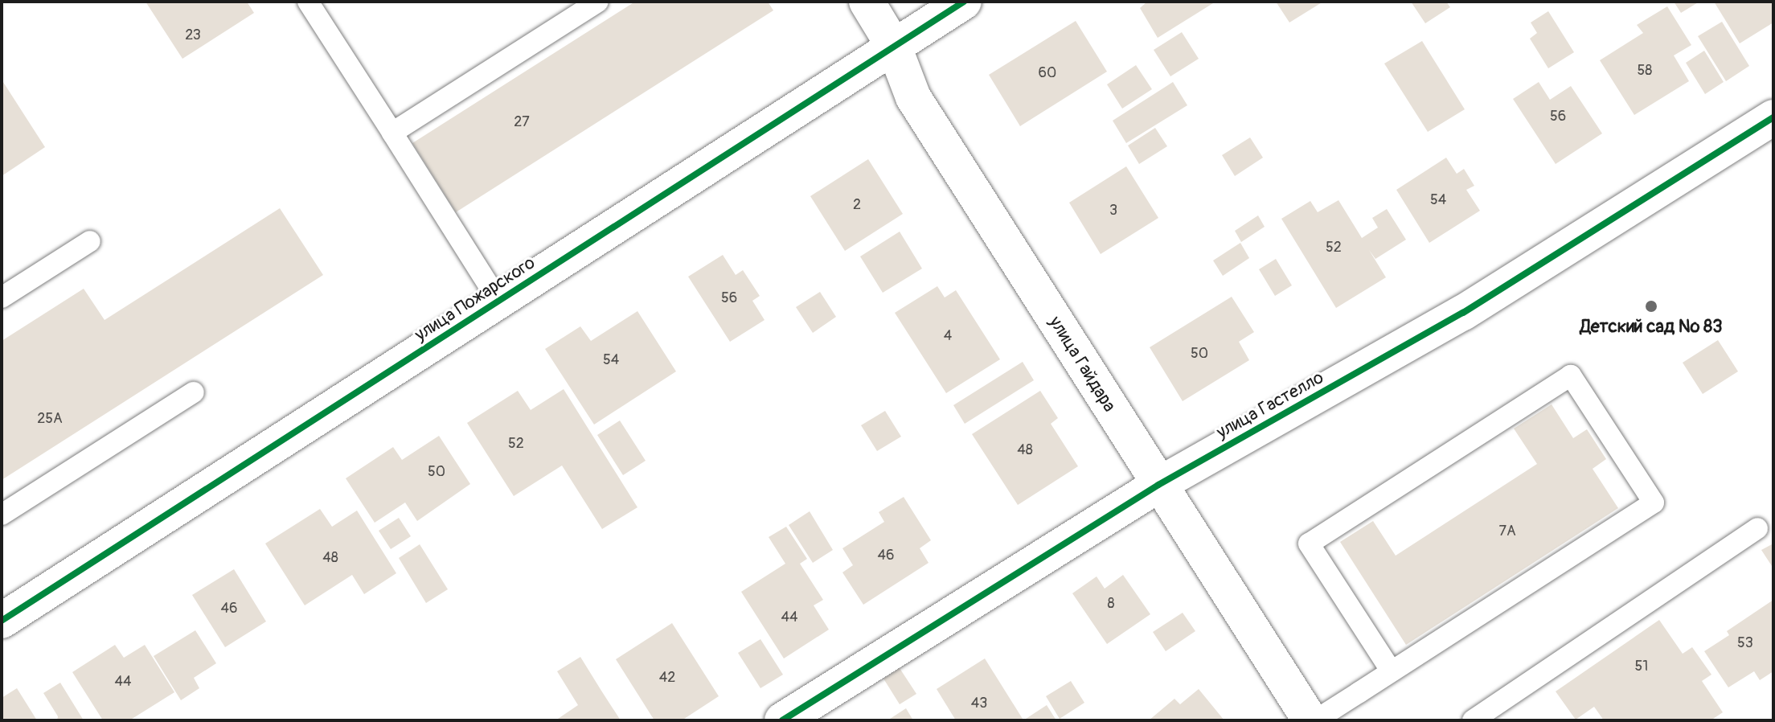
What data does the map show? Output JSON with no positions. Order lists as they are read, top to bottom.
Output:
{
  "streets": {
    "street": ["улица Пожарского", "улица Гайдара", "улица Гастелло"]
  },
  "crossings": [
    ["улица Пожарского", "улица Гайдара"],
    ["улица Гайдара", "улица Гастелло"]
  ],
  "places": ["Детский сад № 83"],
  "house_numbers": [
    "23",
    "58",
    "60",
    "56",
    "27",
    "54",
    "2",
    "3",
    "52",
    "56",
    "4",
    "50",
    "54",
    "25А",
    "52",
    "48",
    "50",
    "7А",
    "46",
    "48",
    "8",
    "46",
    "44",
    "53",
    "51",
    "42",
    "44",
    "43"
  ]
}
